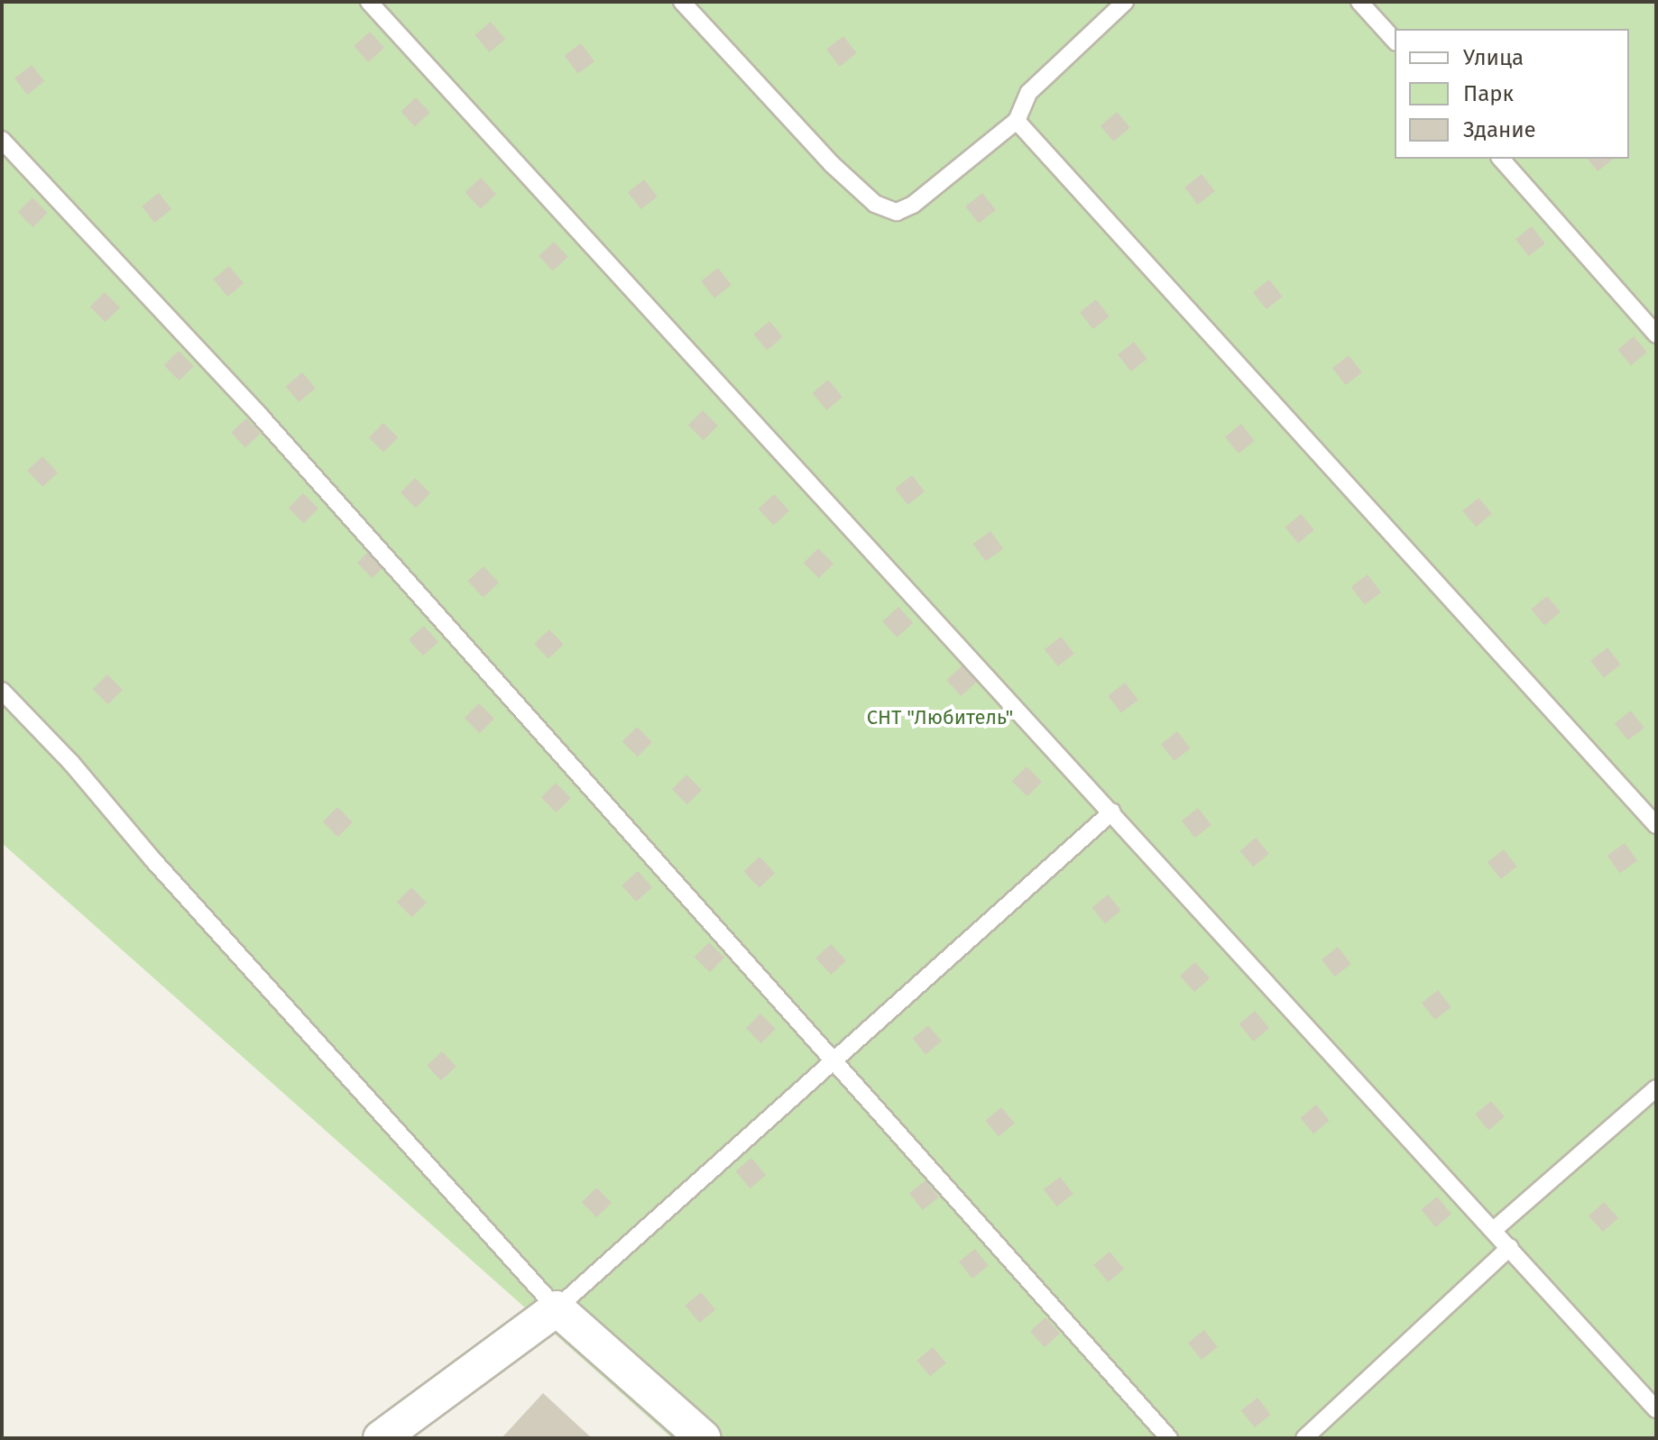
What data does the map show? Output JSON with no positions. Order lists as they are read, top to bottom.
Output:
{
  "parks": ["СНТ \"Любитель\""],
  "legend": ["Улица", "Парк", "Здание"]
}
